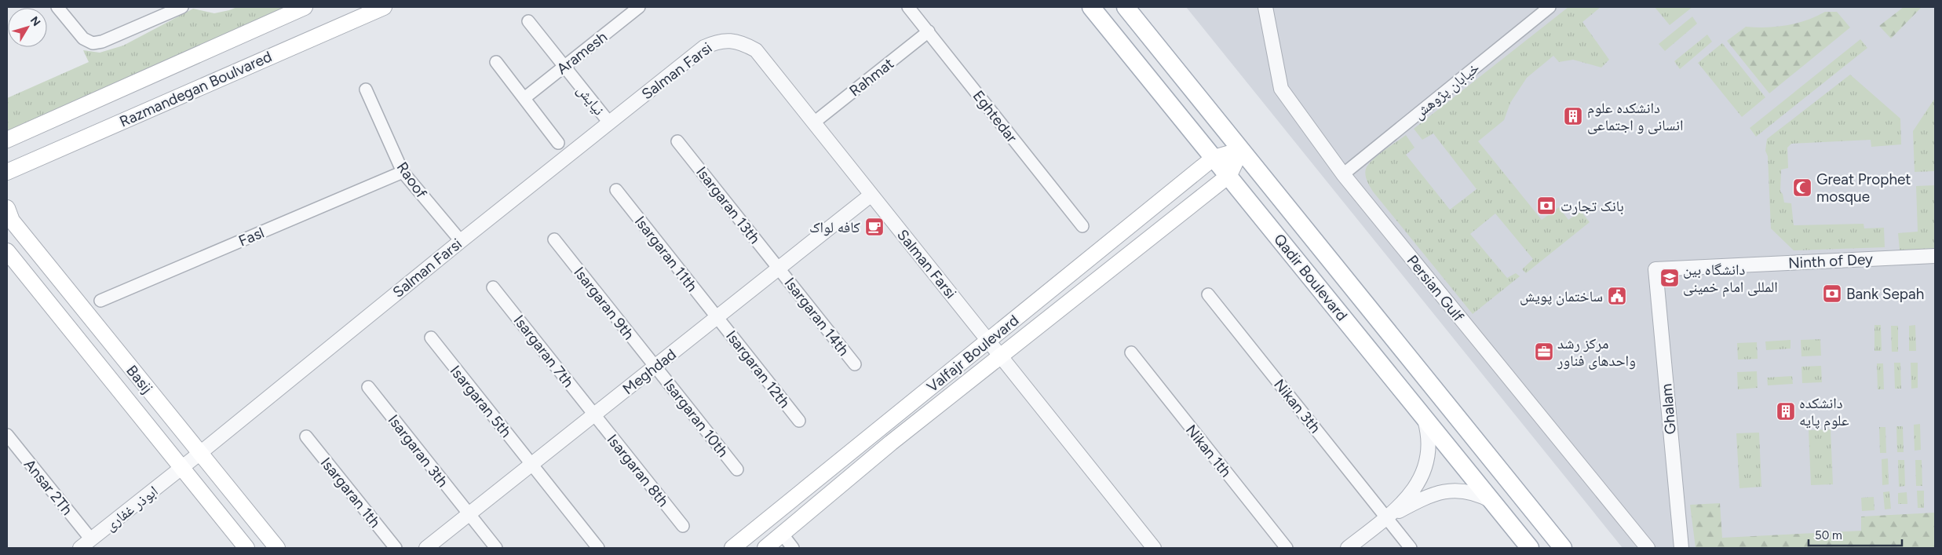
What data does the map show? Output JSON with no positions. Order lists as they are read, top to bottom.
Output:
{
  "streets": {
    "main road": [
      "Razmandegan Boulvared",
      "Qadir Boulevard",
      "Valfajr Boulevard",
      "Basij"
    ],
    "street": [
      "Aramesh",
      "Salman Farsi",
      "Rahmat",
      "خیابان پژوهش",
      "نیایش",
      "Eghtedar",
      "Raoof",
      "Isargaran 13th",
      "Fasl",
      "Isargaran 11th",
      "Ninth of Dey",
      "Persian Gulf",
      "Isargaran 9th",
      "Isargaran 14th",
      "Isargaran 7th",
      "Isargaran 12th",
      "Meghdad",
      "Isargaran 5th",
      "Nikan 3th",
      "Ghalam",
      "Isargaran 10th",
      "Isargaran 3th",
      "Nikan 1th",
      "Isargaran 8th",
      "Ansar 2Th",
      "Isargaran 1th",
      "ابوذر غفاری"
    ]
  },
  "crossings": [
    ["Aramesh", "نیایش"],
    ["Salman Farsi", "Rahmat"],
    ["Salman Farsi", "نیایش"],
    ["Salman Farsi", "Raoof"],
    ["Salman Farsi", "Valfajr Boulevard"],
    ["Salman Farsi", "Meghdad"],
    ["Salman Farsi", "Basij"],
    ["Salman Farsi", "ابوذر غفاری"],
    ["Rahmat", "Eghtedar"],
    ["خیابان پژوهش", "Persian Gulf"],
    ["Raoof", "Fasl"],
    ["Isargaran 13th", "Isargaran 14th"],
    ["Isargaran 13th", "Meghdad"],
    ["Isargaran 11th", "Isargaran 12th"],
    ["Isargaran 11th", "Meghdad"],
    ["Ninth of Dey", "Ghalam"],
    ["Qadir Boulevard", "Valfajr Boulevard"],
    ["Isargaran 9th", "Meghdad"],
    ["Isargaran 9th", "Isargaran 10th"],
    ["Isargaran 14th", "Meghdad"],
    ["Isargaran 7th", "Meghdad"],
    ["Isargaran 7th", "Isargaran 8th"],
    ["Isargaran 12th", "Meghdad"],
    ["Meghdad", "Isargaran 5th"],
    ["Meghdad", "Isargaran 10th"],
    ["Meghdad", "Isargaran 3th"],
    ["Meghdad", "Isargaran 8th"],
    ["Basij", "ابوذر غفاری"],
    ["Ansar 2Th", "ابوذر غفاری"]
  ],
  "places": {
    "building": ["دانشکده علوم انسانی و اجتماعی", "دانشکده علوم پایه"],
    "mosque": ["Great Prophet mosque"],
    "bank": ["بانک تجارت", "Bank Sepah"],
    "cafe": ["کافه لواک"],
    "school or university": ["دانشگاه بین المللی امام خمینی"],
    "public building": ["ساختمان پویش"],
    "office": ["مرکز رشد واحدهای فناور"]
  },
  "scale_bar": "50 m",
  "north": "top right"
}
